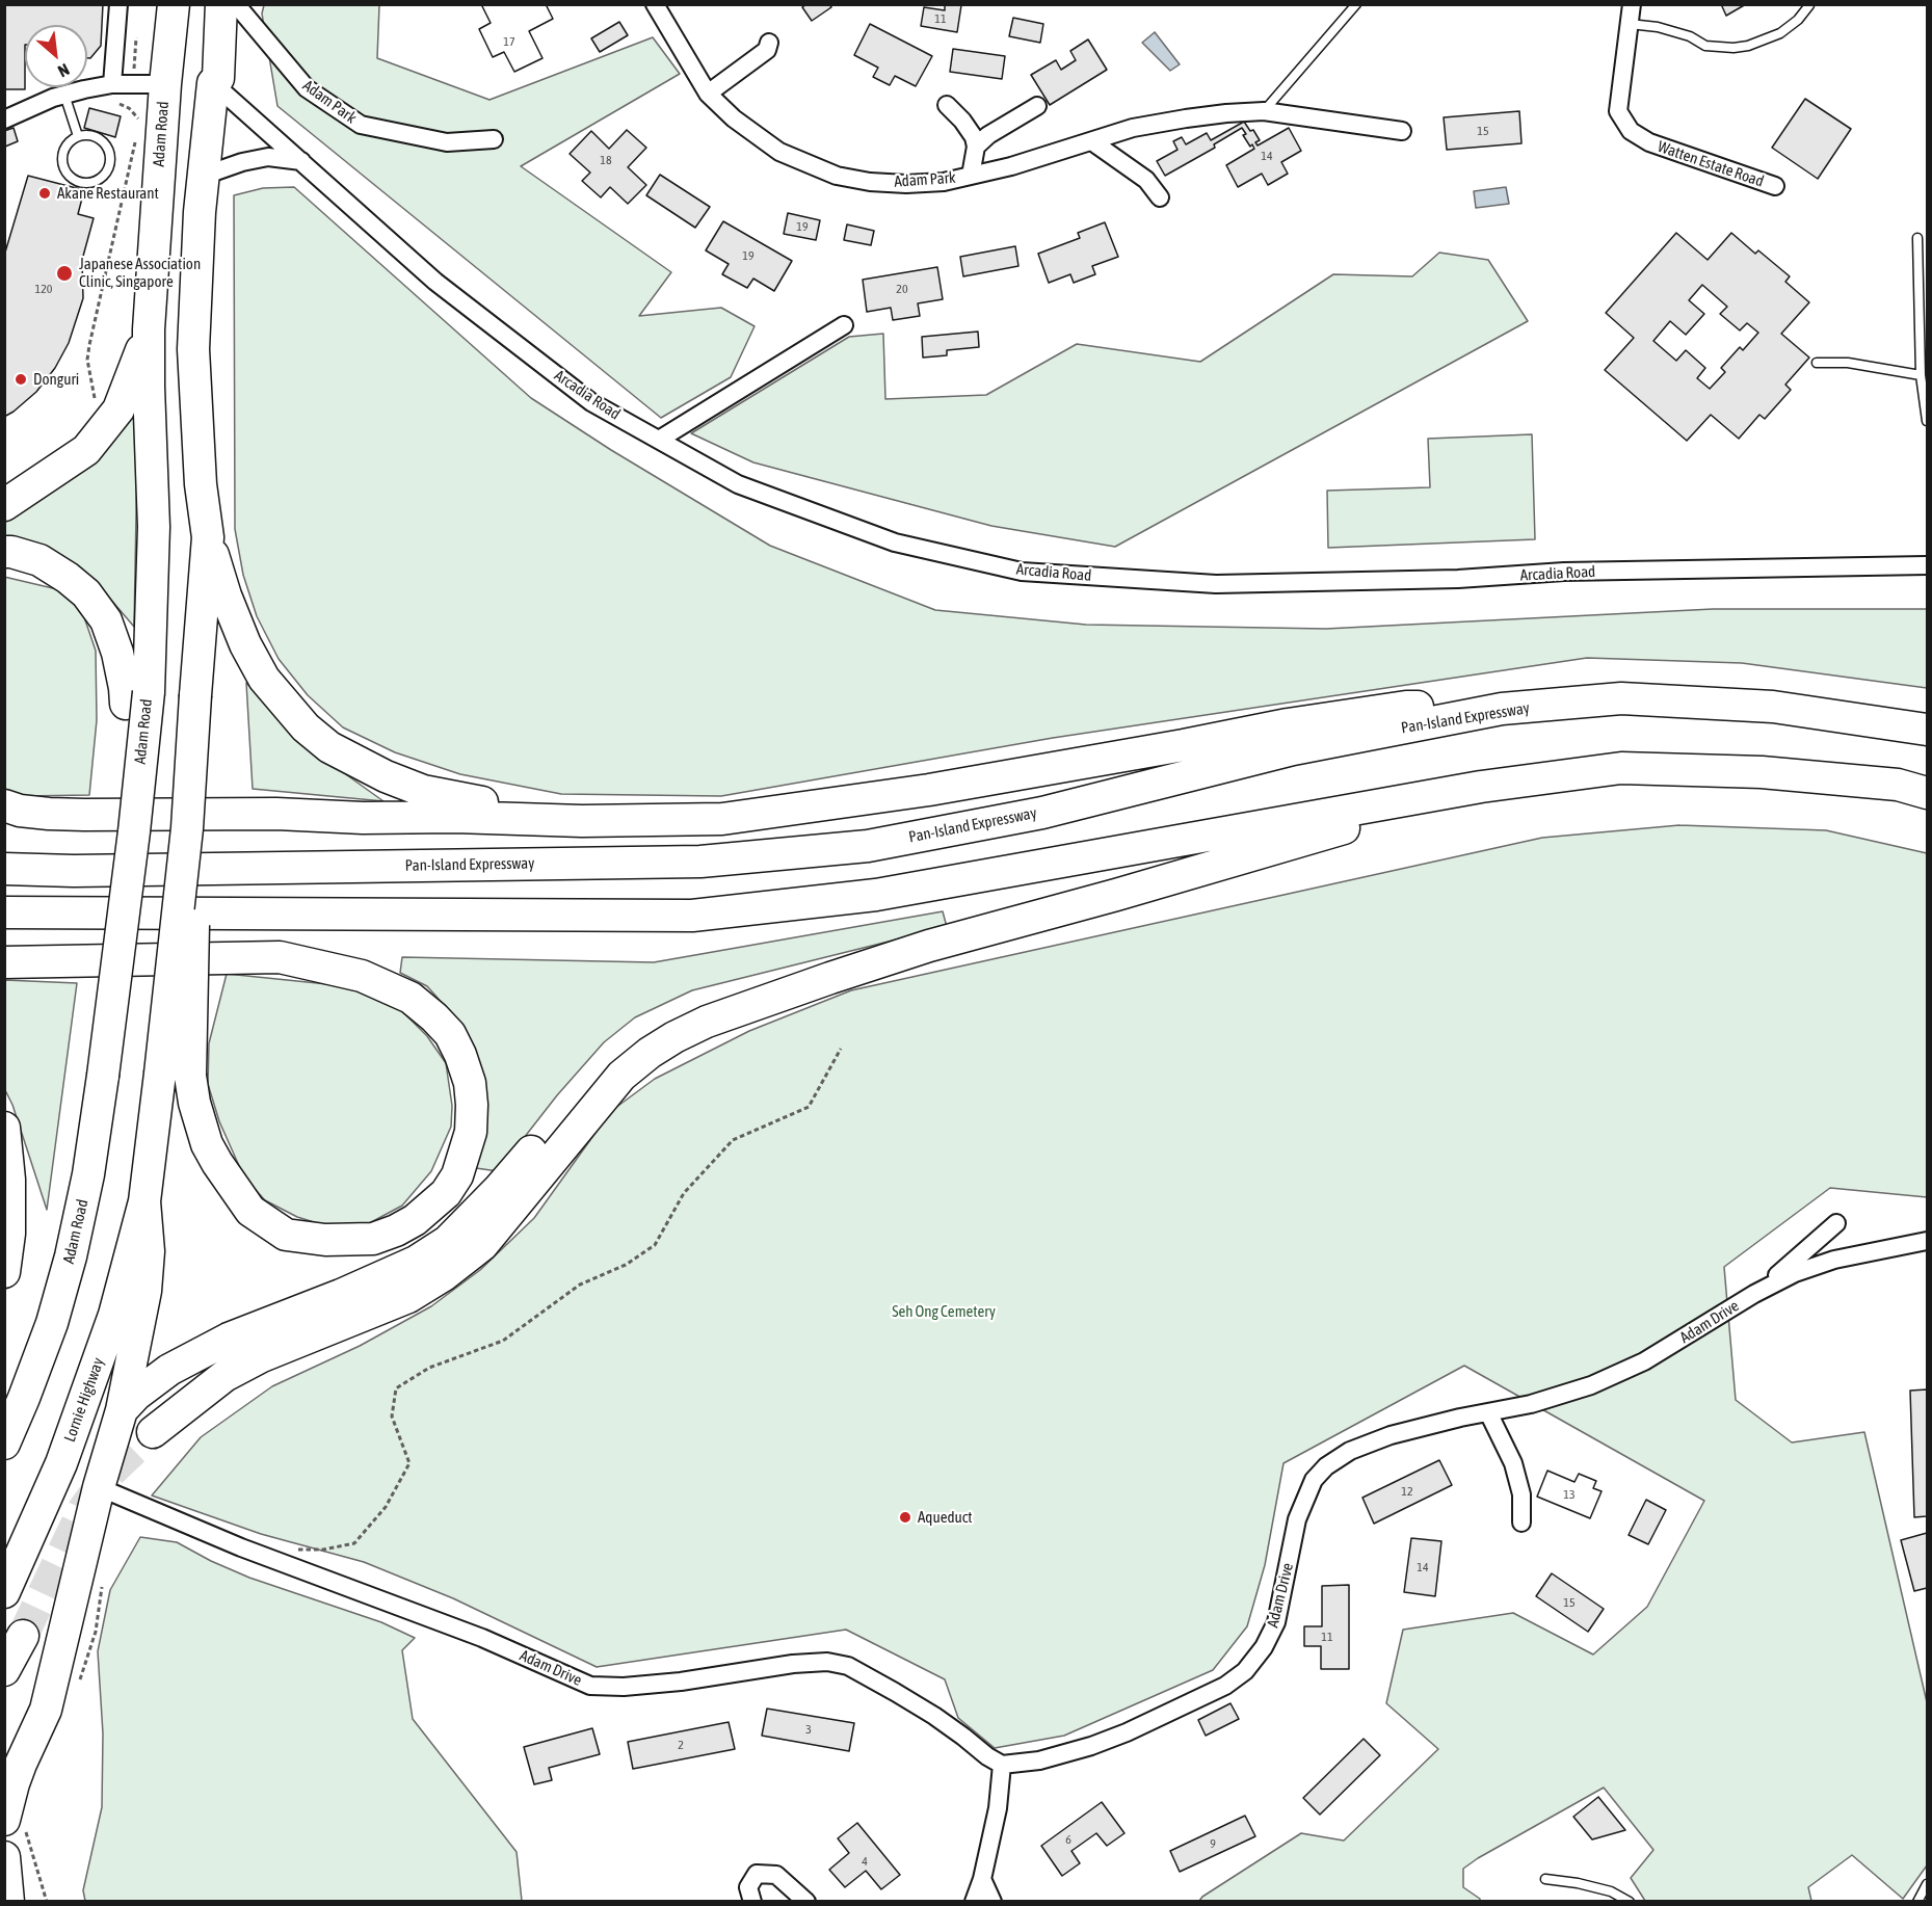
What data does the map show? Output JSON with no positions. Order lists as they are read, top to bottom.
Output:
{
  "streets": {
    "highway": ["Adam Road", "Pan-Island Expressway", "Lornie Highway"],
    "street": [
      "Adam Park",
      "Watten Estate Road",
      "Arcadia Road",
      "Adam Drive"
    ]
  },
  "parks": ["Seh Ong Cemetery"],
  "places": [
    "Akane Restaurant",
    "Japanese Association Clinic, Singapore",
    "Donguri",
    "Aqueduct"
  ],
  "house_numbers": [
    "11",
    "17",
    "15",
    "14",
    "18",
    "19",
    "19",
    "120",
    "20",
    "12",
    "13",
    "14",
    "15",
    "11",
    "3",
    "2",
    "6",
    "9",
    "4"
  ],
  "north": "bottom right"
}
